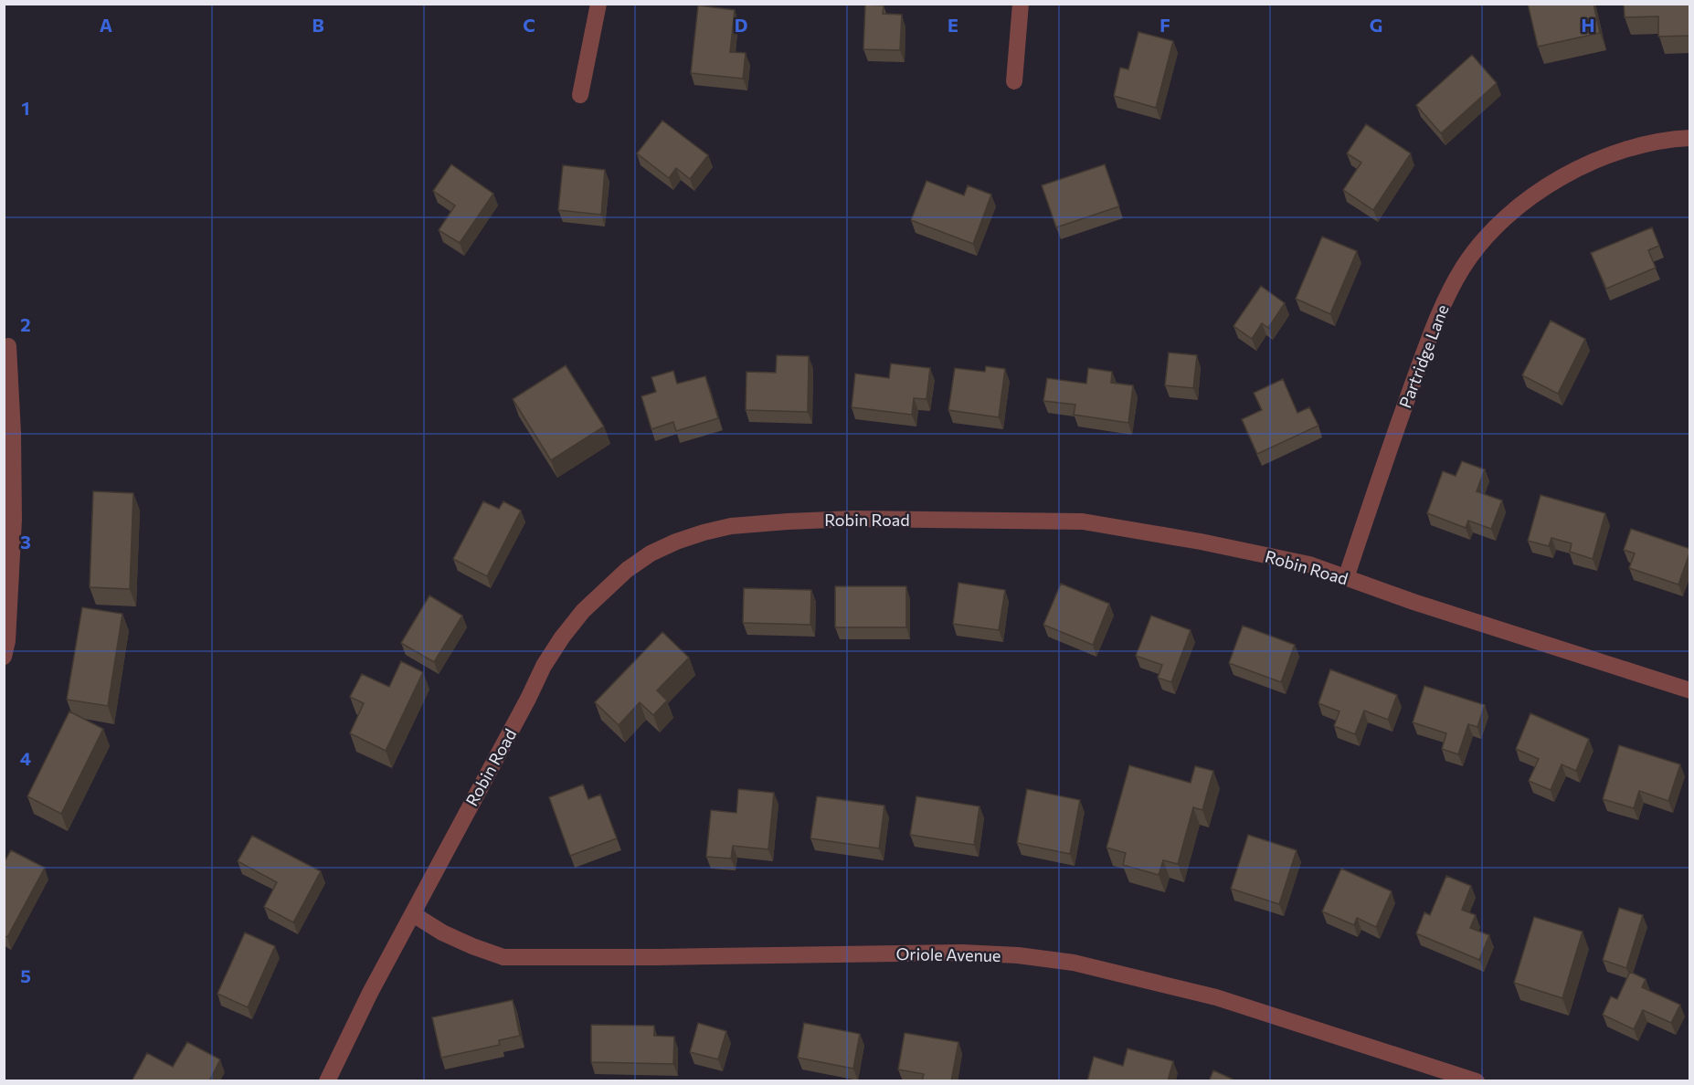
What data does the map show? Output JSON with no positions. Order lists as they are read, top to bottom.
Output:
{
  "streets": {
    "street": ["Partridge Lane", "Robin Road", "Oriole Avenue"]
  },
  "crossings": [
    ["Partridge Lane", "Robin Road"],
    ["Robin Road", "Oriole Avenue"]
  ],
  "grid": {
    "columns": [
      "A",
      "B",
      "C",
      "D",
      "E",
      "F",
      "G",
      "H"
    ],
    "rows": [
      "1",
      "2",
      "3",
      "4",
      "5"
    ]
  }
}
